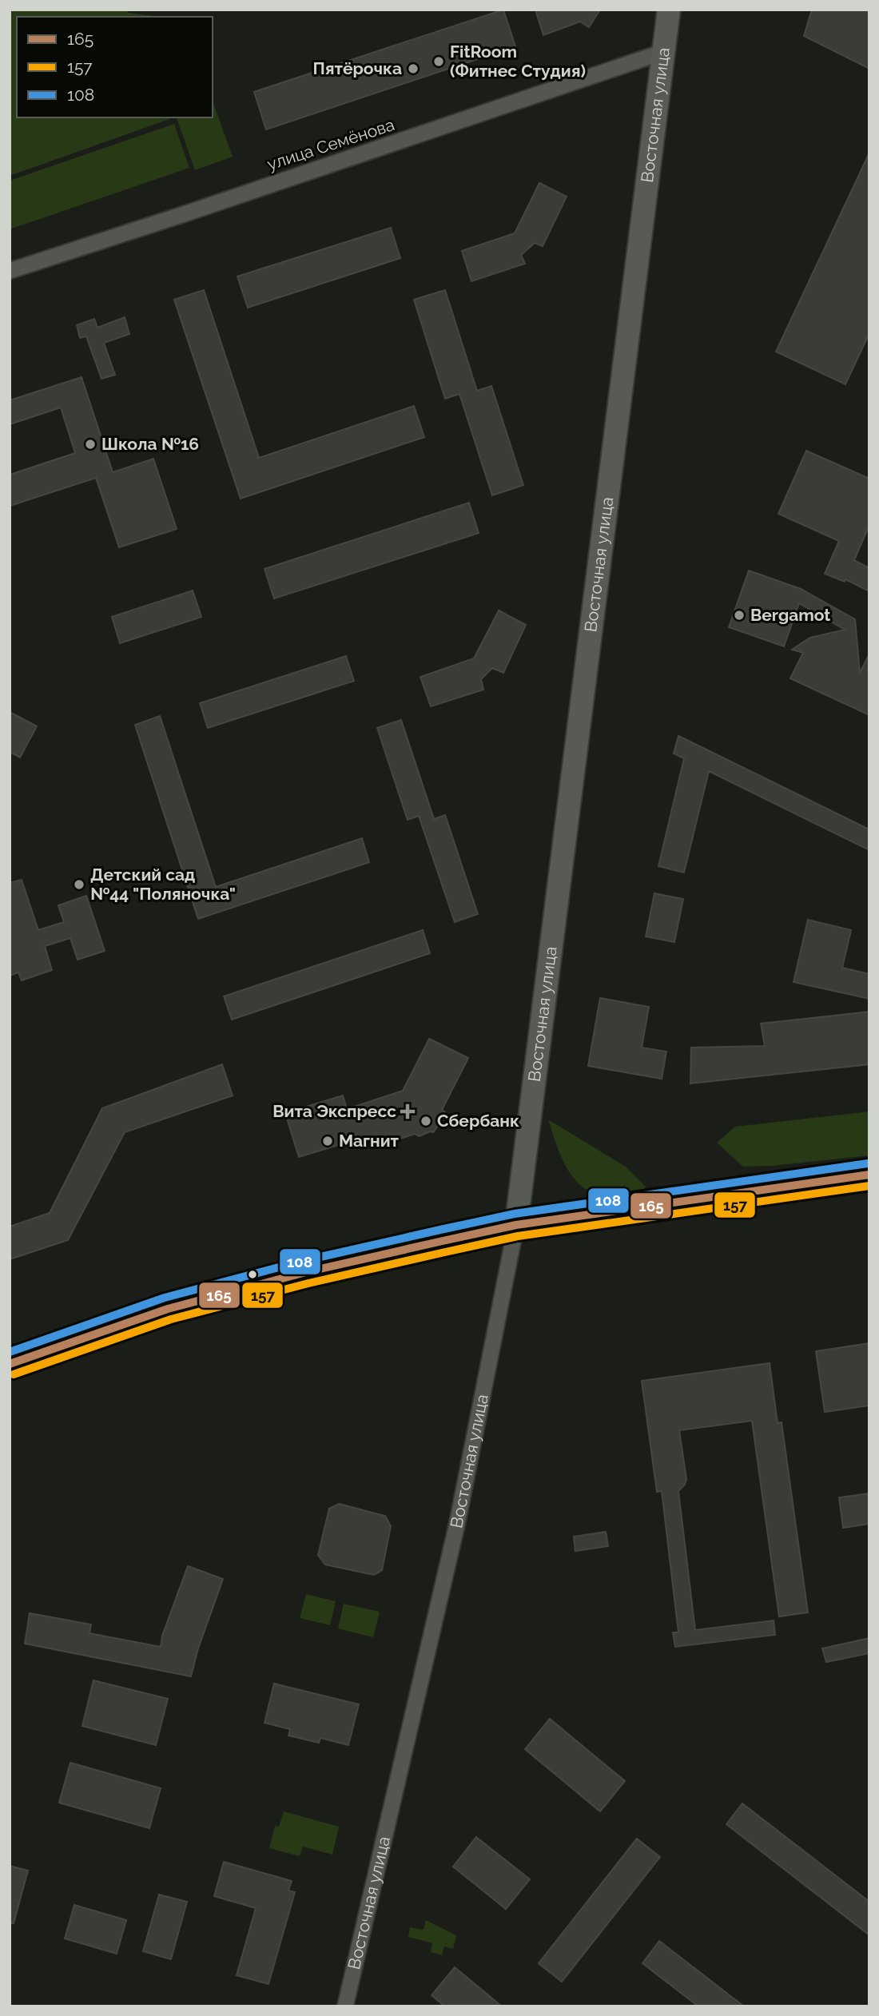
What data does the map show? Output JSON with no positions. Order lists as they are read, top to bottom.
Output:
{
  "streets": {
    "main road": ["Восточная улица"],
    "street": ["улица Семёнова"]
  },
  "crossings": [
    ["Восточная улица", "улица Семёнова"]
  ],
  "places": {
    "other": [
      "FitRoom (Фитнес Студия)",
      "Пятёрочка",
      "Школа №16",
      "Bergamot",
      "Детский сад №44 \"Поляночка\"",
      "Сбербанк",
      "Магнит"
    ],
    "health": ["Вита Экспресс"]
  },
  "lines": ["transit line 108", "transit line 165", "transit line 157"],
  "legend": ["165", "157", "108"]
}
